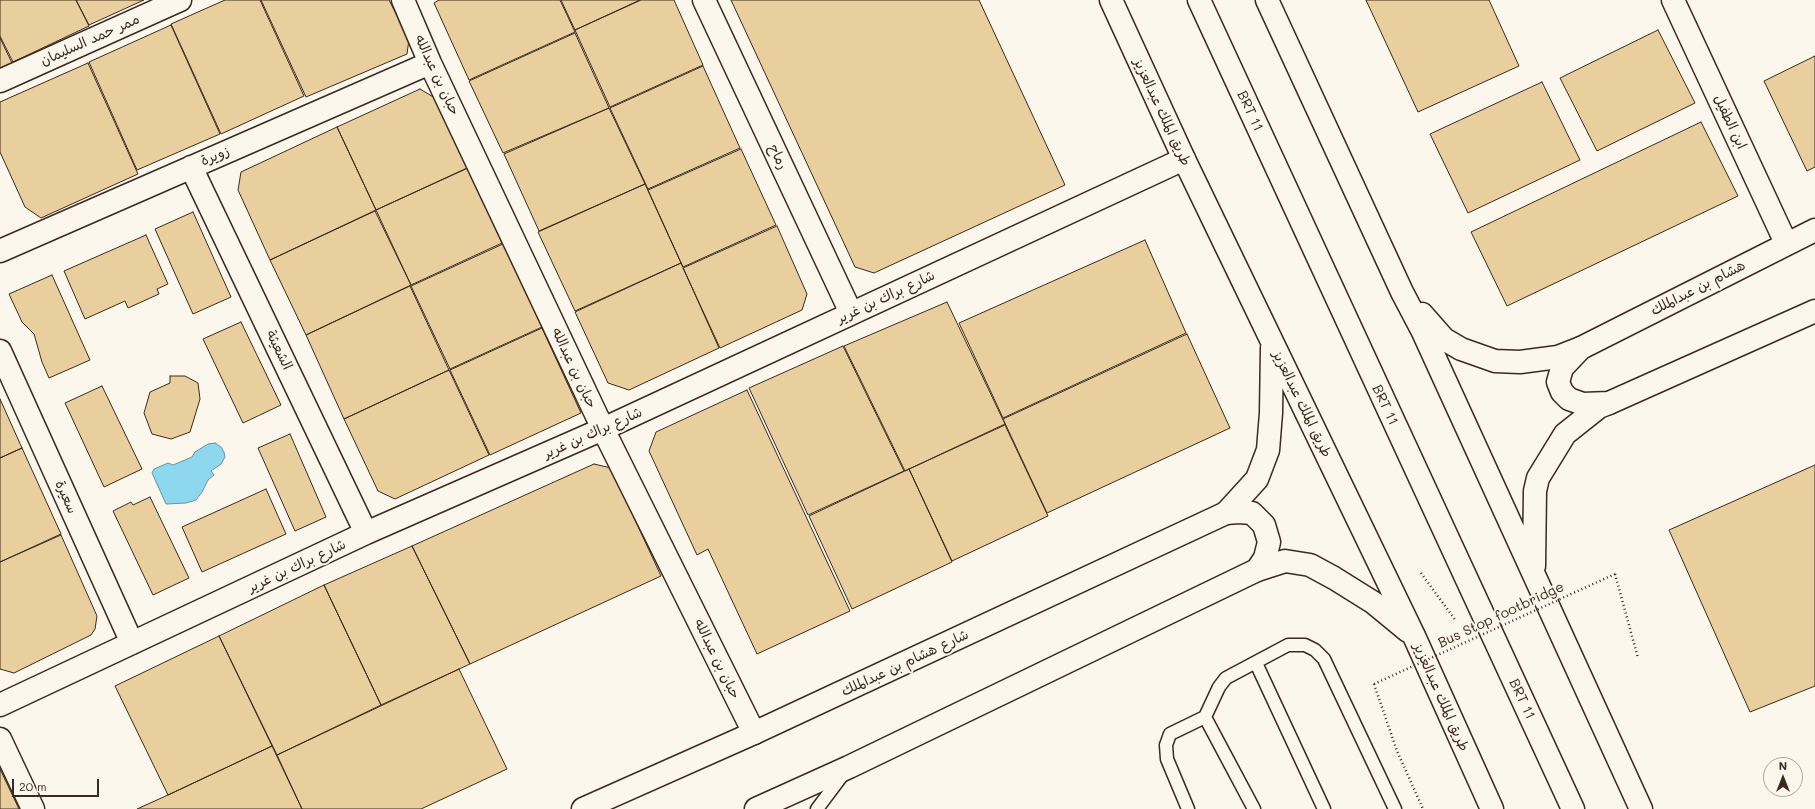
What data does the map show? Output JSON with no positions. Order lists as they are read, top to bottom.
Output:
{
  "streets": {
    "street": [
      "ممر حمد السليمان",
      "حبان بن عبدالله",
      "BRT 11",
      "طريق الملك عبدالعزيز",
      "ابن الطفيل",
      "زويرة",
      "رماح",
      "هشام بن عبدالملك",
      "شارع براك بن غرير",
      "الشعيثة",
      "سعيرة",
      "شارع هشام بن عبدالملك"
    ],
    "path": ["Bus Stop footbridge"]
  },
  "crossings": [
    ["حبان بن عبدالله", "زويرة"],
    ["حبان بن عبدالله", "شارع براك بن غرير"],
    ["حبان بن عبدالله", "شارع هشام بن عبدالملك"],
    ["طريق الملك عبدالعزيز", "شارع براك بن غرير"],
    ["ابن الطفيل", "هشام بن عبدالملك"],
    ["زويرة", "الشعيثة"],
    ["رماح", "شارع براك بن غرير"],
    ["شارع براك بن غرير", "الشعيثة"],
    ["شارع براك بن غرير", "سعيرة"]
  ],
  "scale_bar": "20 m",
  "north": "top"
}
